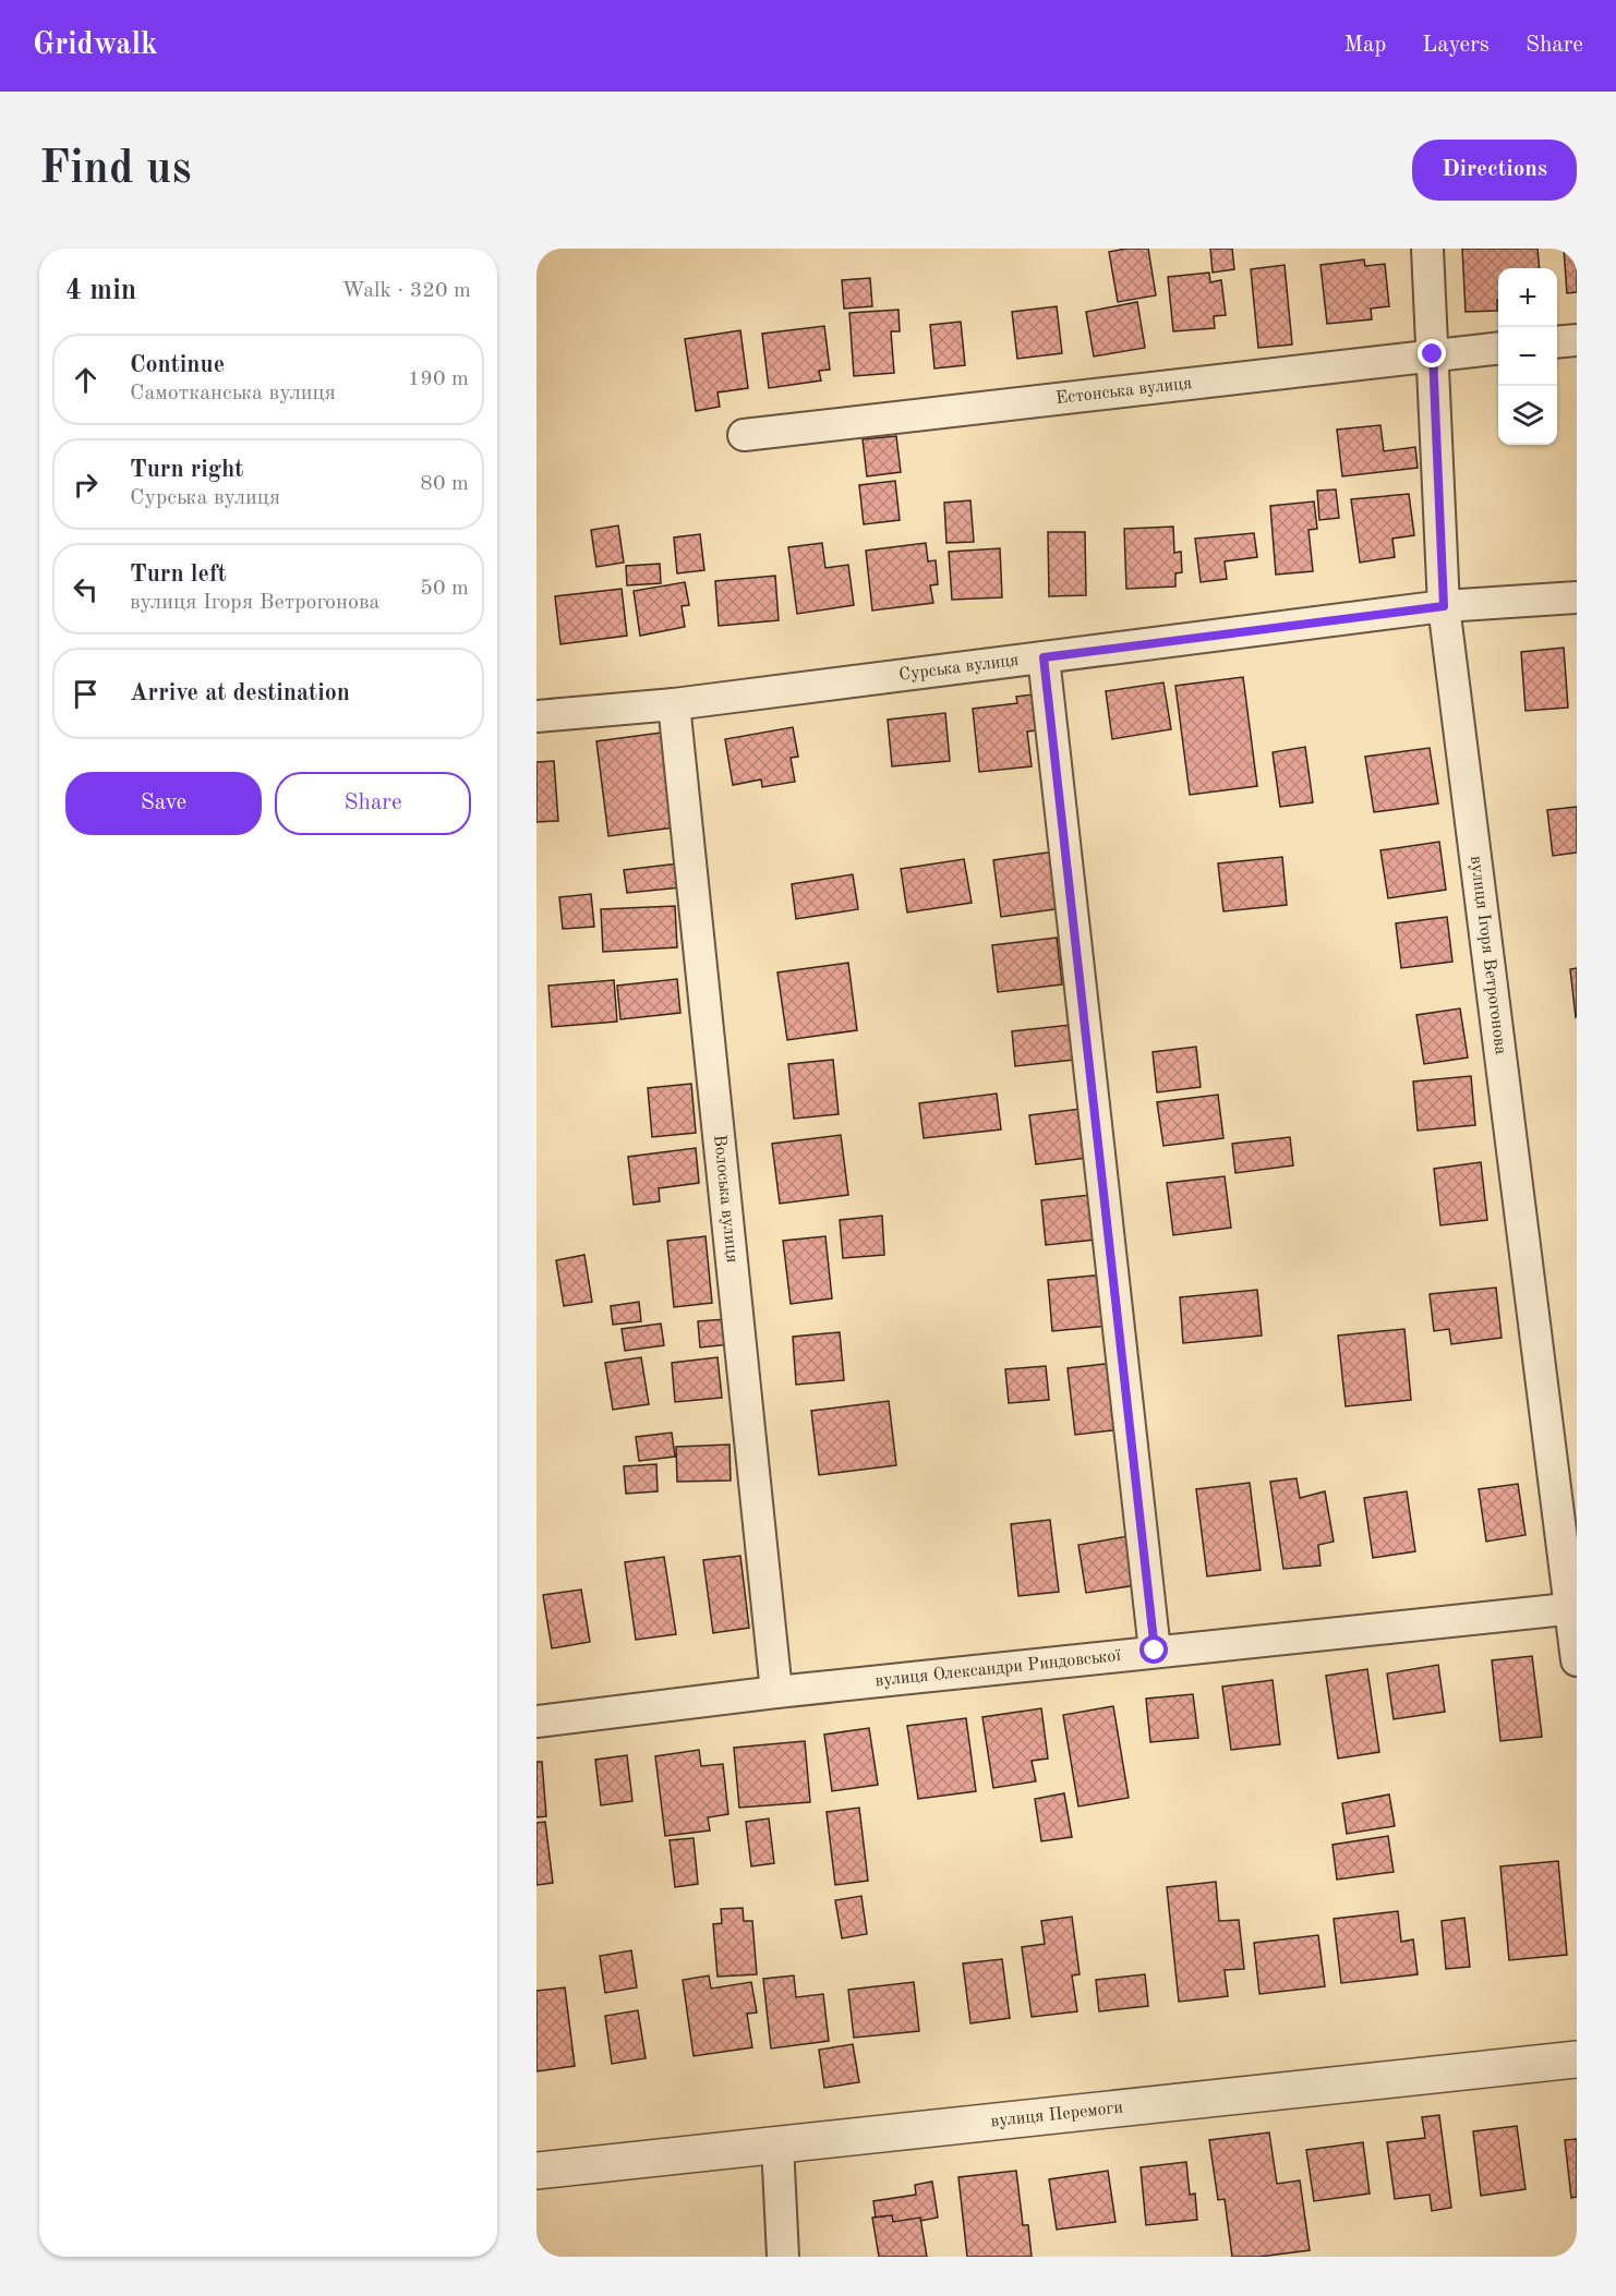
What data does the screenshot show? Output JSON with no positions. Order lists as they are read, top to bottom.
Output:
{
  "streets": {
    "street": [
      "Естонська вулиця",
      "Сурська вулиця",
      "вулиця Ігоря Ветрогонова",
      "Волоська вулиця",
      "вулиця Олександри Риндовської",
      "вулиця Перемоги"
    ]
  },
  "crossings": [
    ["Естонська вулиця", "вулиця Ігоря Ветрогонова"],
    ["Сурська вулиця", "вулиця Ігоря Ветрогонова"],
    ["Сурська вулиця", "Волоська вулиця"],
    ["вулиця Ігоря Ветрогонова", "вулиця Олександри Риндовської"],
    ["Волоська вулиця", "вулиця Олександри Риндовської"]
  ],
  "page": {
    "header": "Gridwalk",
    "nav": ["Map", "Layers", "Share"],
    "buttons": [
      "Directions",
      ["Save", "Share"]
    ],
    "title": "Find us",
    "heading": ["4 min", "Walk · 320 m"],
    "map_buttons": ["+", "−"],
    "list": [
      ["Continue", "Самотканська вулиця", "190 m"],
      ["Turn right", "Сурська вулиця", "80 m"],
      ["Turn left", "вулиця Ігоря Ветрогонова", "50 m"],
      "Arrive at destination"
    ]
  }
}
